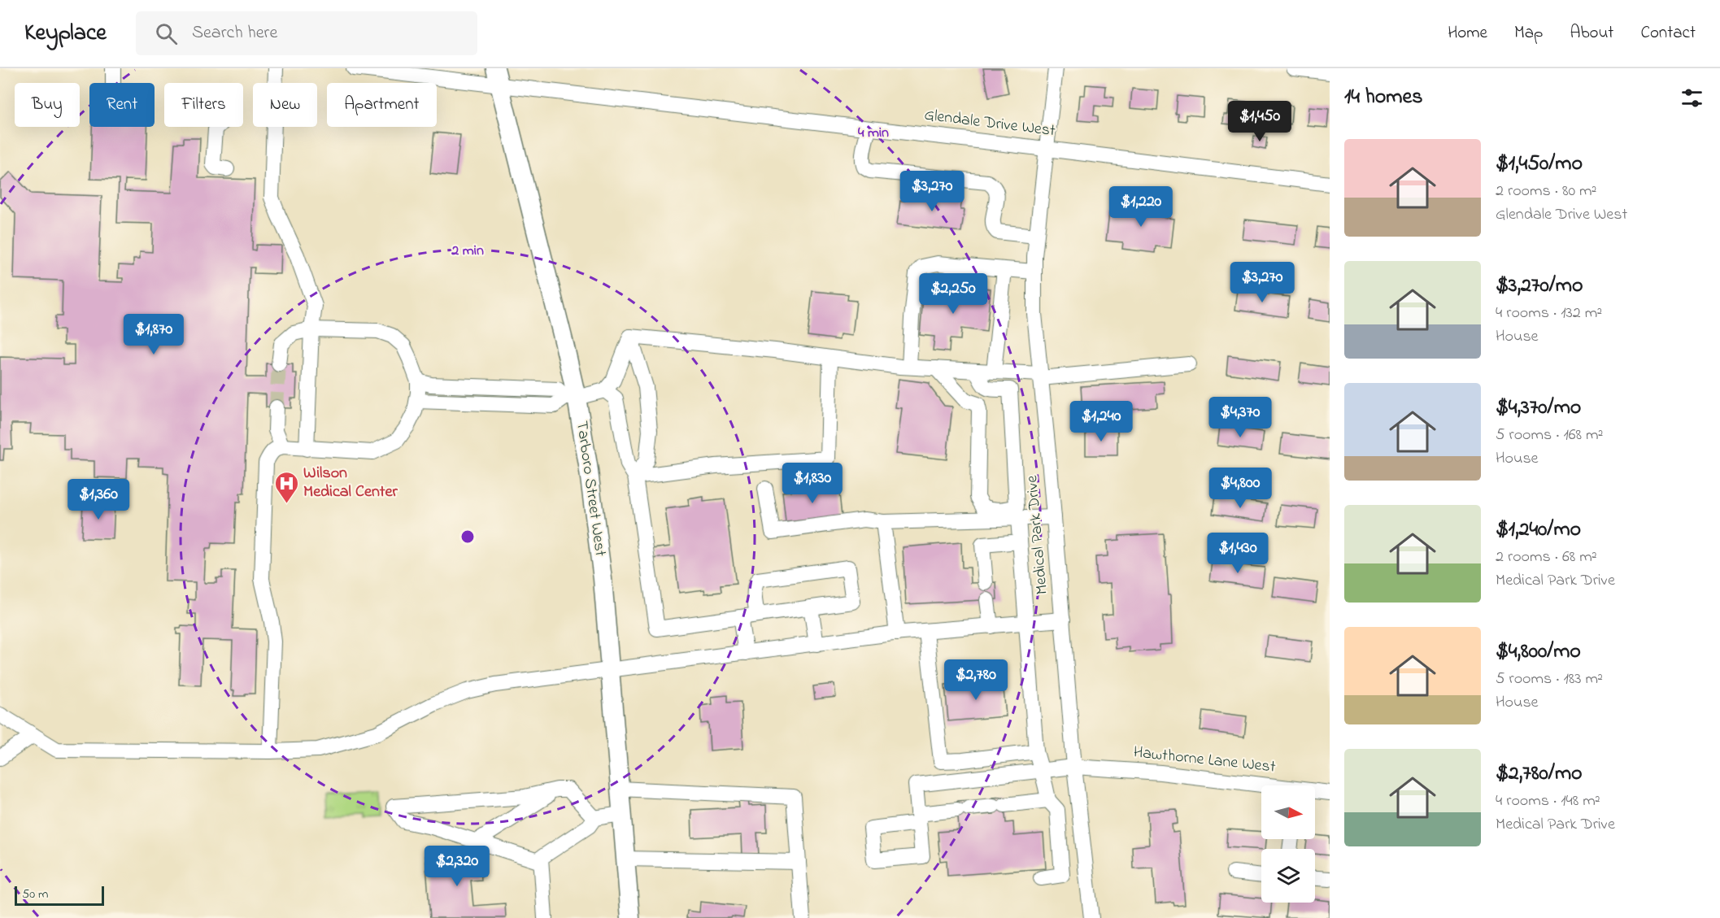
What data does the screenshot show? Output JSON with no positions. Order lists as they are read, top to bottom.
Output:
{
  "streets": {
    "main road": ["Tarboro Street West"],
    "street": ["Glendale Drive West", "Medical Park Drive", "Hawthorne Lane West"]
  },
  "crossings": [
    ["Glendale Drive West", "Tarboro Street West"],
    ["Glendale Drive West", "Medical Park Drive"],
    ["Medical Park Drive", "Hawthorne Lane West"]
  ],
  "places": {
    "hospital": ["Wilson Medical Center"]
  },
  "scale_bar": "50 m",
  "north": "right",
  "page": {
    "header": "Keyplace",
    "search": "Search here",
    "nav": [
      "Home",
      "Map",
      "About",
      "Contact"
    ],
    "heading": "14 homes",
    "chip": [
      "Buy",
      "Rent",
      "Filters",
      "New",
      "Apartment"
    ],
    "price": [
      "$1,450",
      "$3,270",
      "$1,220",
      "$3,270",
      "$2,250",
      "$1,870",
      "$4,370",
      "$1,240",
      "$1,830",
      "$4,800",
      "$1,360",
      "$1,430",
      "$2,780",
      "$2,320"
    ],
    "list": [
      {
        "name": "$1,450/mo",
        "note": "2 rooms · 80 m² · Glendale Drive West"
      },
      {
        "name": "$3,270/mo",
        "note": "4 rooms · 132 m² · House"
      },
      {
        "name": "$4,370/mo",
        "note": "5 rooms · 168 m² · House"
      },
      {
        "name": "$1,240/mo",
        "note": "2 rooms · 68 m² · Medical Park Drive"
      },
      {
        "name": "$4,800/mo",
        "note": "5 rooms · 183 m² · House"
      },
      {
        "name": "$2,780/mo",
        "note": "4 rooms · 148 m² · Medical Park Drive"
      }
    ],
    "scale": "50 m"
  },
  "rings": ["4 min", "2 min"]
}
